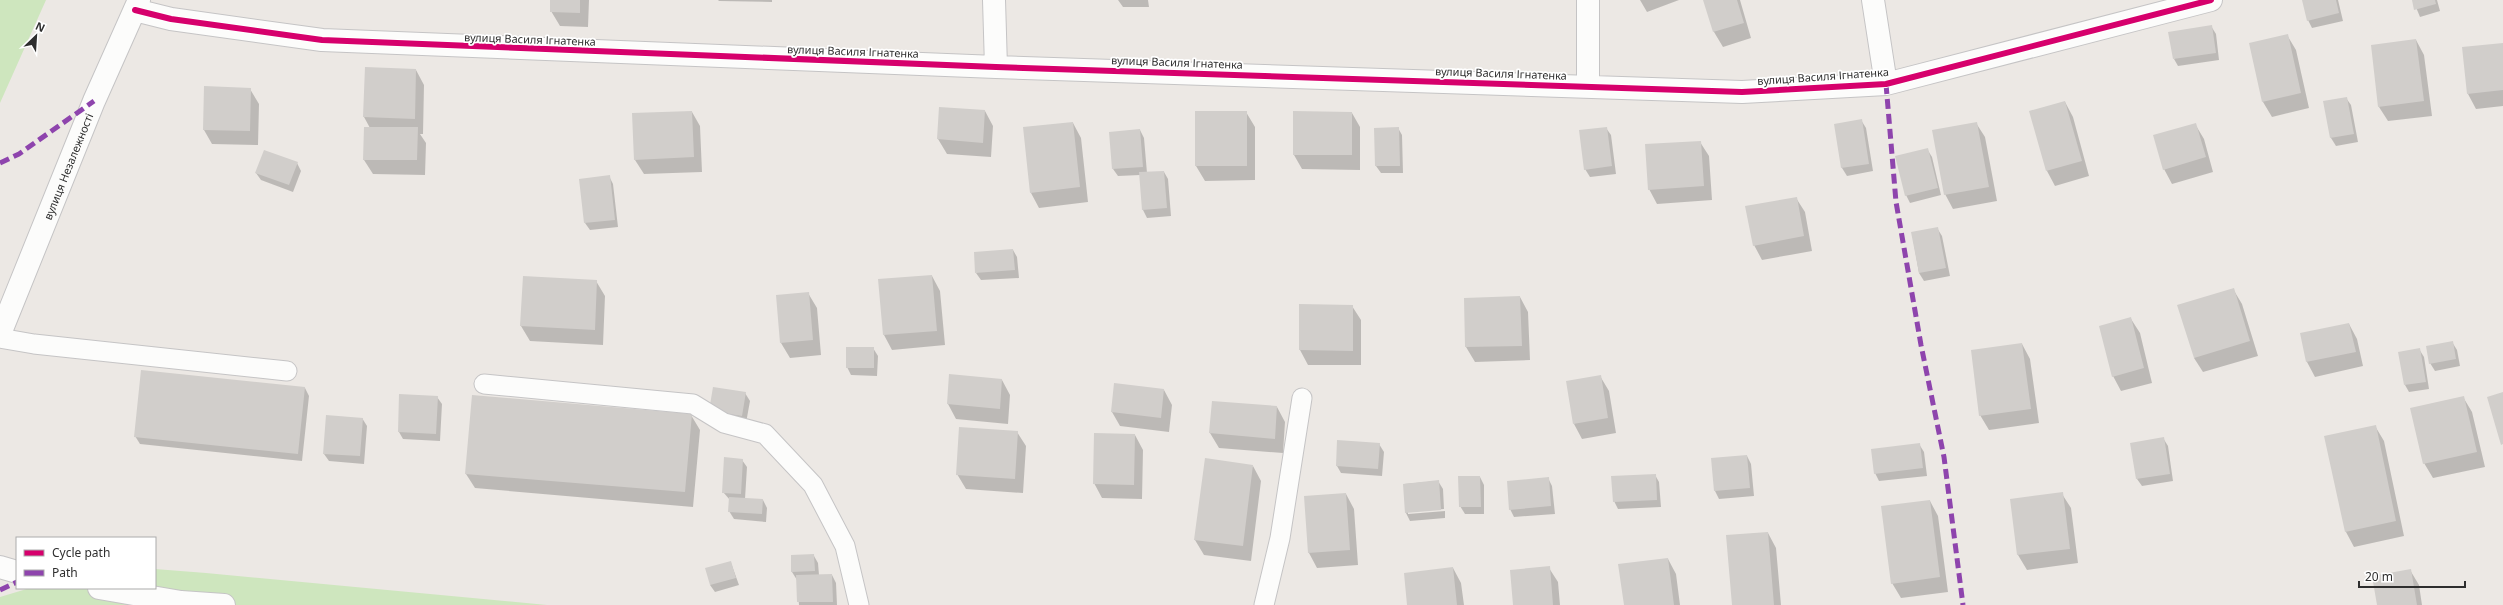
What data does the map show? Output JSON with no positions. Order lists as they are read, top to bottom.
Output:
{
  "streets": {
    "street": ["вулиця Василя Ігнатенка", "вулиця Незалежності"]
  },
  "crossings": [
    ["вулиця Василя Ігнатенка", "вулиця Незалежності"]
  ],
  "legend": ["Cycle path", "Path"],
  "scale_bar": "20 m",
  "north": "top right"
}
